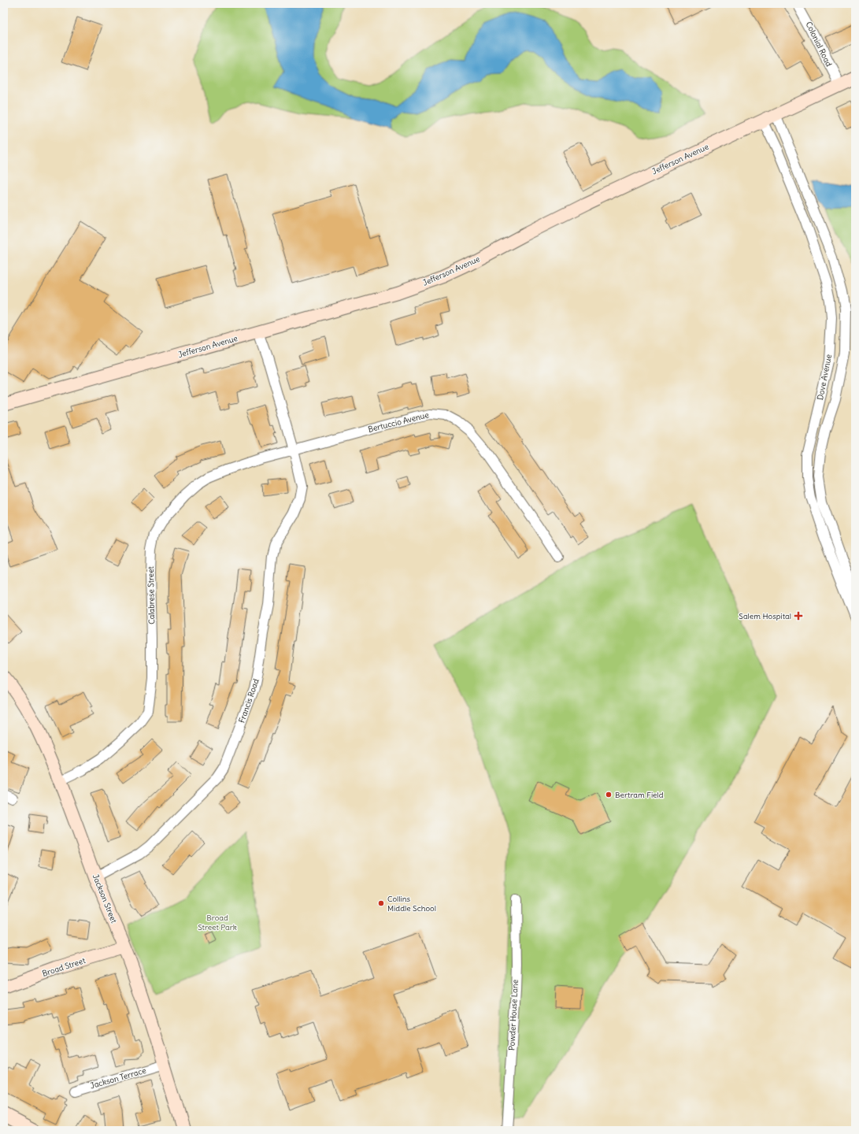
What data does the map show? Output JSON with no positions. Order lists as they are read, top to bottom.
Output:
{
  "streets": {
    "main road": ["Jefferson Avenue", "Jackson Street", "Broad Street"],
    "street": [
      "Colonial Road",
      "Dove Avenue",
      "Bertuccio Avenue",
      "Calabrese Street",
      "Francis Road",
      "Powder House Lane",
      "Jackson Terrace"
    ]
  },
  "crossings": [
    ["Colonial Road", "Jefferson Avenue"],
    ["Jefferson Avenue", "Dove Avenue"],
    ["Bertuccio Avenue", "Calabrese Street"],
    ["Bertuccio Avenue", "Francis Road"],
    ["Calabrese Street", "Francis Road"],
    ["Calabrese Street", "Jackson Street"],
    ["Francis Road", "Jackson Street"],
    ["Jackson Street", "Broad Street"],
    ["Jackson Street", "Jackson Terrace"]
  ],
  "parks": ["Broad Street Park"],
  "places": {
    "health": ["Salem Hospital"],
    "other": ["Bertram Field", "Collins Middle School"]
  }
}
